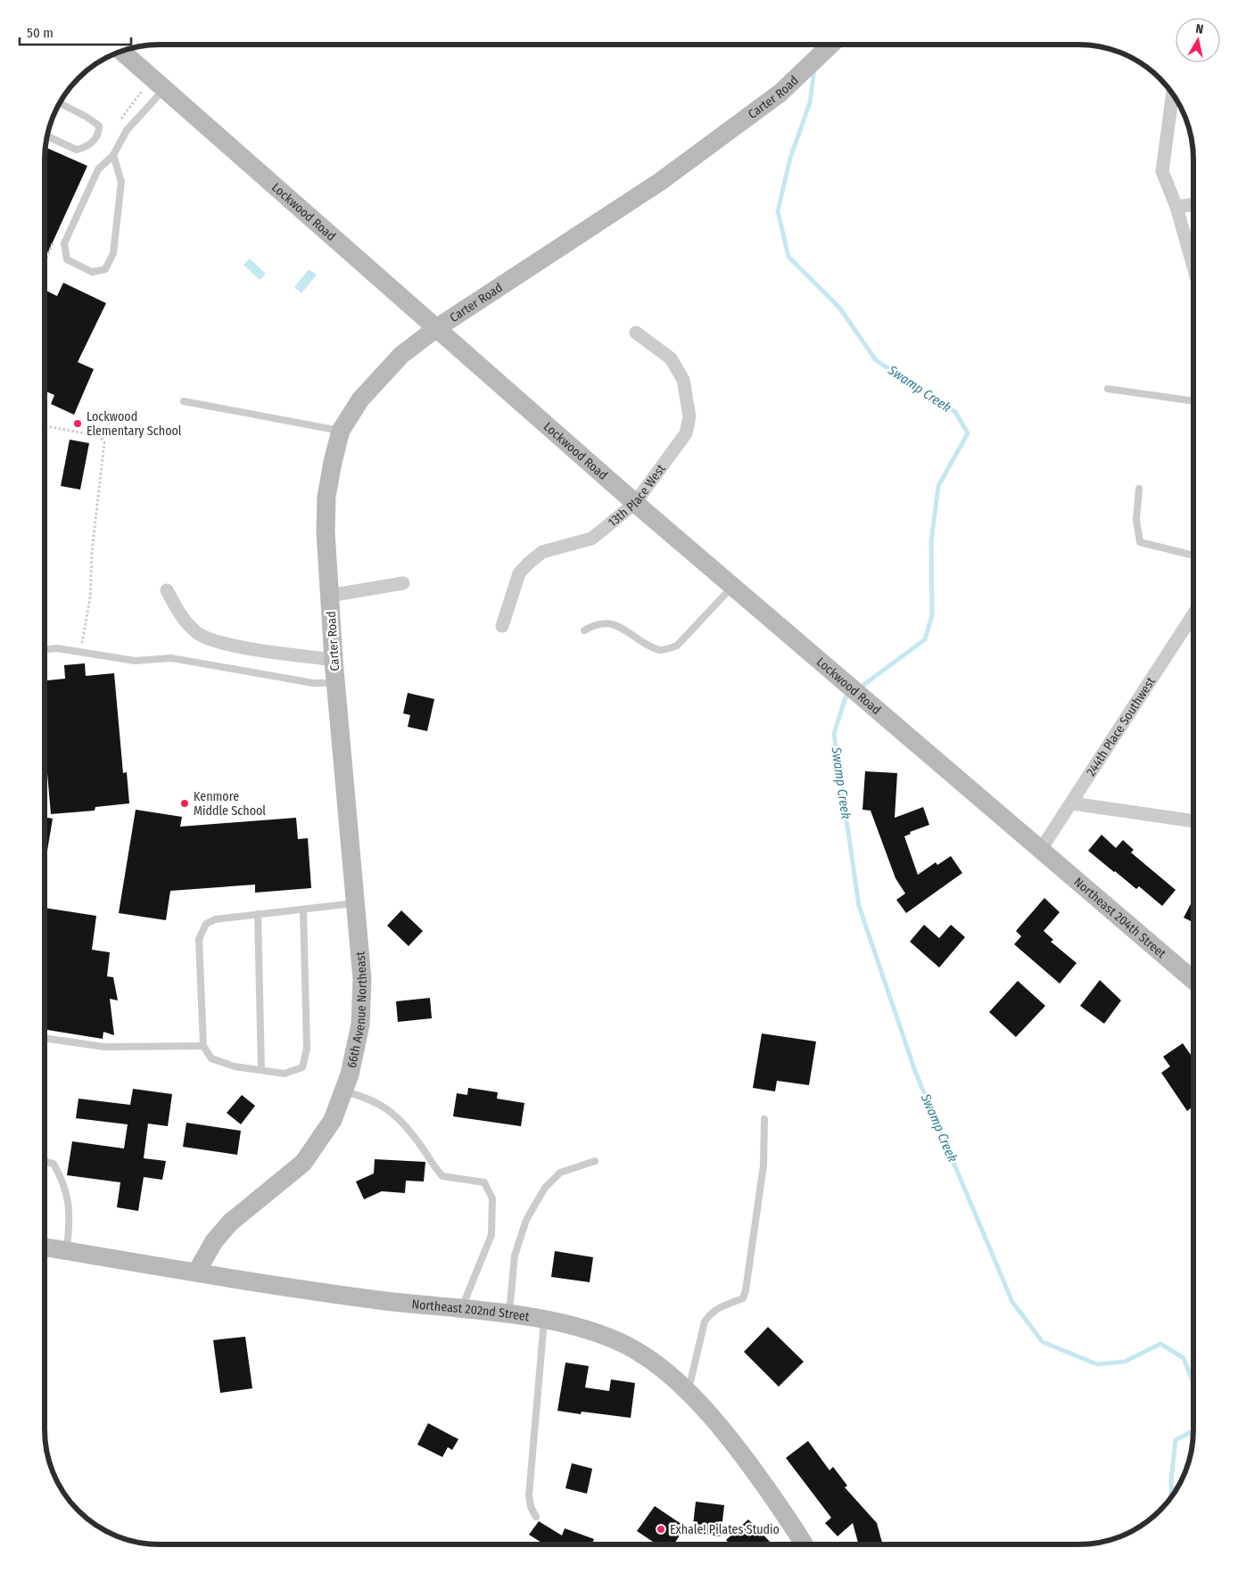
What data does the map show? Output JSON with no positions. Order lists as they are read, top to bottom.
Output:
{
  "streets": {
    "street": [
      "Carter Road",
      "Lockwood Road",
      "13th Place West",
      "244th Place Southwest",
      "Northeast 204th Street",
      "66th Avenue Northeast",
      "Northeast 202nd Street"
    ]
  },
  "crossings": [
    ["Carter Road", "Lockwood Road"],
    ["Carter Road", "66th Avenue Northeast"],
    ["Lockwood Road", "13th Place West"],
    ["Lockwood Road", "244th Place Southwest"],
    ["Lockwood Road", "Northeast 204th Street"],
    ["244th Place Southwest", "Northeast 204th Street"],
    ["66th Avenue Northeast", "Northeast 202nd Street"]
  ],
  "water": ["Swamp Creek"],
  "places": ["Lockwood Elementary School", "Kenmore Middle School", "Exhale! Pilates Studio"],
  "scale_bar": "50 m",
  "north": "top"
}
